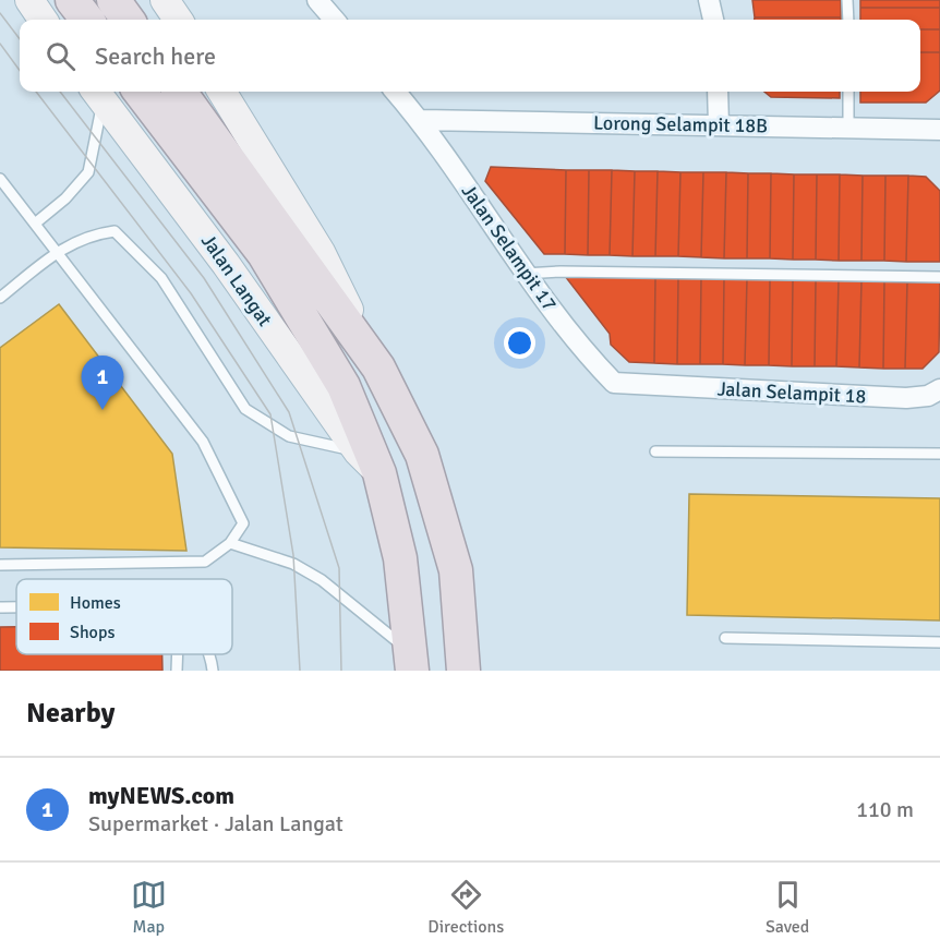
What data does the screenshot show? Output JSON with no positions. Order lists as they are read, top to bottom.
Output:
{
  "streets": {
    "highway": ["Jalan Langat"],
    "street": ["Lorong Selampit 18B", "Jalan Selampit 17", "Jalan Selampit 18"]
  },
  "crossings": [
    ["Lorong Selampit 18B", "Jalan Selampit 17"],
    ["Jalan Selampit 17", "Jalan Selampit 18"]
  ],
  "legend": ["Homes", "Shops"],
  "page": {
    "search": "Search here",
    "pins": "1",
    "heading": "Nearby",
    "list": [
      {
        "mark": "1",
        "name": "myNEWS.com",
        "note": "Supermarket · Jalan Langat",
        "value": "110 m"
      }
    ],
    "nav": ["Map", "Directions", "Saved"]
  }
}
